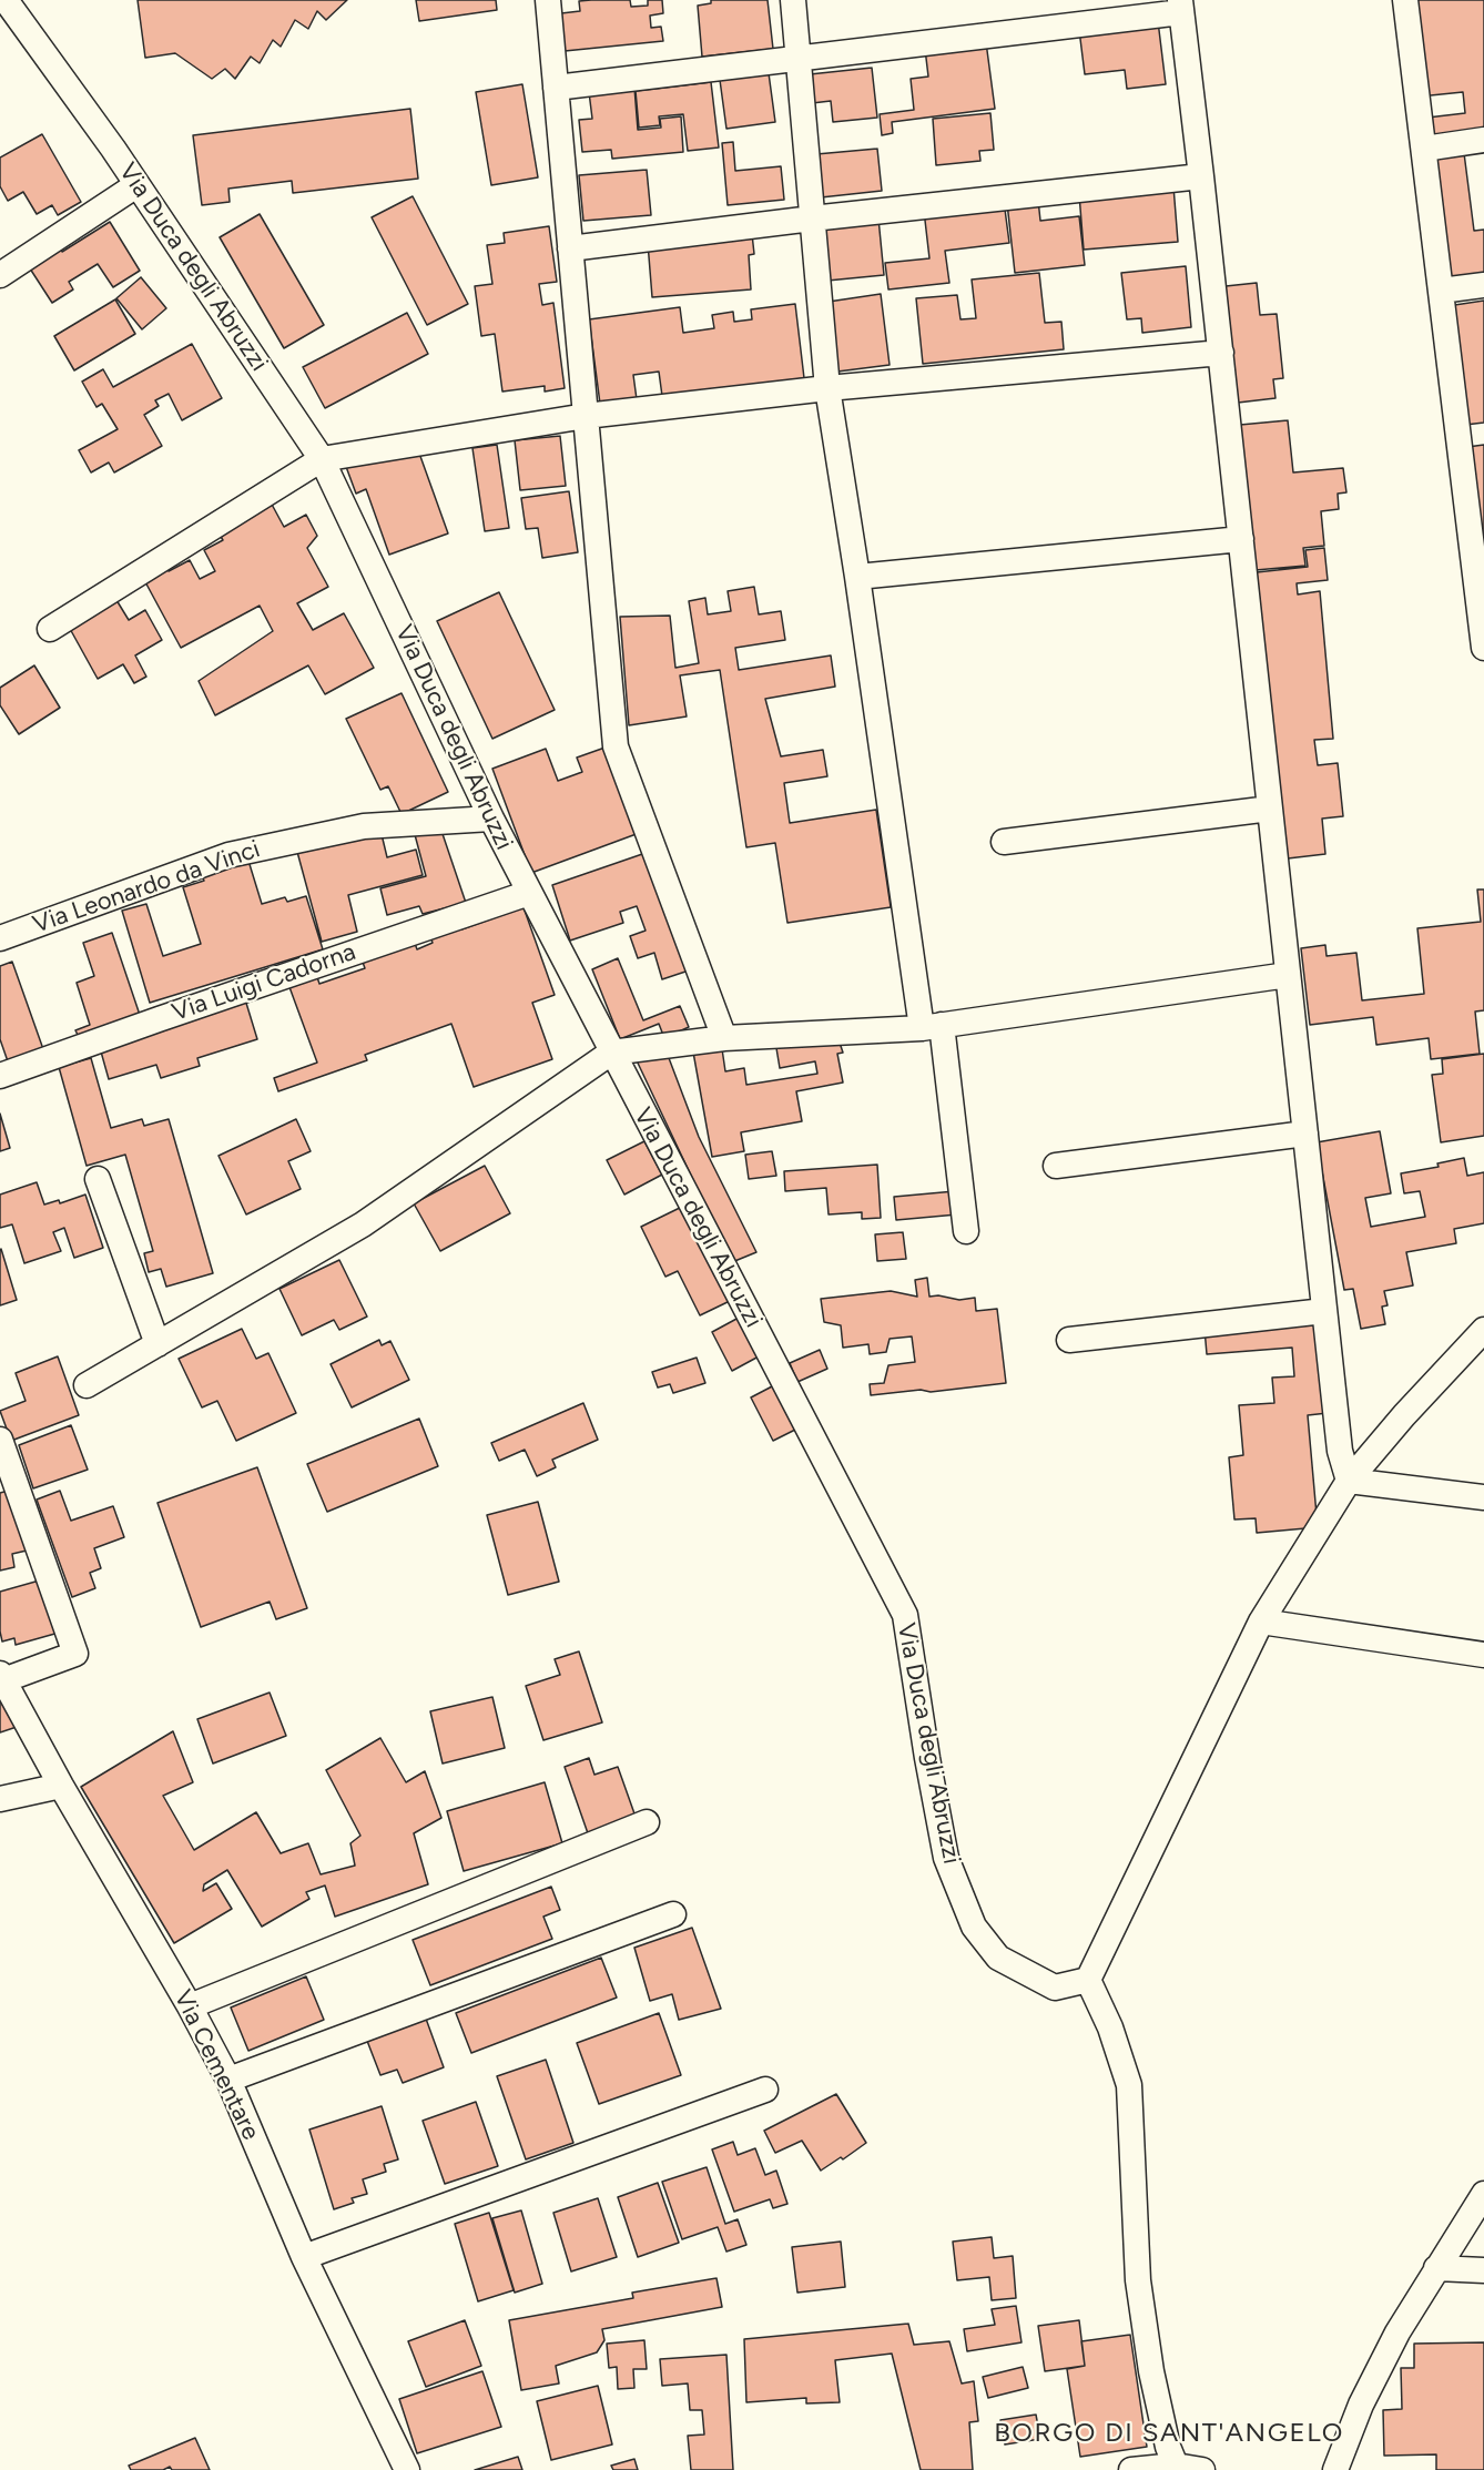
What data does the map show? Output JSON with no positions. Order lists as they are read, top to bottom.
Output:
{
  "streets": {
    "street": [
      "Via Duca degli Abruzzi",
      "Via Leonardo da Vinci",
      "Via Luigi Cadorna",
      "Via Cementare"
    ]
  },
  "crossings": [
    ["Via Duca degli Abruzzi", "Via Leonardo da Vinci"],
    ["Via Duca degli Abruzzi", "Via Luigi Cadorna"]
  ],
  "districts": ["BORGO DI SANT'ANGELO"]
}
